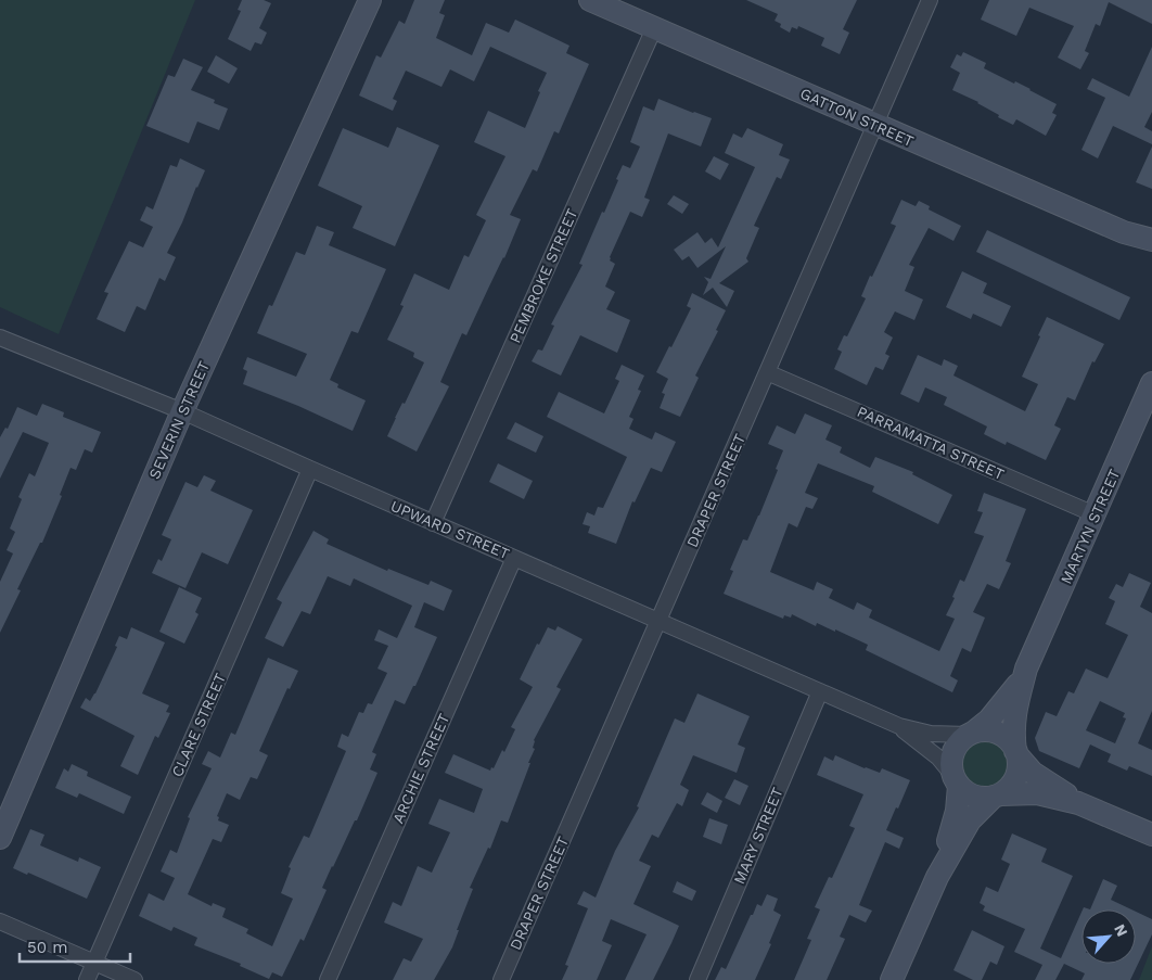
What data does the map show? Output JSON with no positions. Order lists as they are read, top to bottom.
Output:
{
  "streets": {
    "street": [
      "GATTON STREET",
      "PEMBROKE STREET",
      "SEVERIN STREET",
      "PARRAMATTA STREET",
      "DRAPER STREET",
      "MARTYN STREET",
      "UPWARD STREET",
      "CLARE STREET",
      "ARCHIE STREET",
      "MARY STREET"
    ]
  },
  "crossings": [
    ["GATTON STREET", "PEMBROKE STREET"],
    ["GATTON STREET", "DRAPER STREET"],
    ["PEMBROKE STREET", "UPWARD STREET"],
    ["SEVERIN STREET", "UPWARD STREET"],
    ["PARRAMATTA STREET", "DRAPER STREET"],
    ["PARRAMATTA STREET", "MARTYN STREET"],
    ["DRAPER STREET", "UPWARD STREET"],
    ["MARTYN STREET", "UPWARD STREET"],
    ["UPWARD STREET", "CLARE STREET"],
    ["UPWARD STREET", "ARCHIE STREET"],
    ["UPWARD STREET", "MARY STREET"]
  ],
  "scale_bar": "50 m",
  "north": "top right"
}
